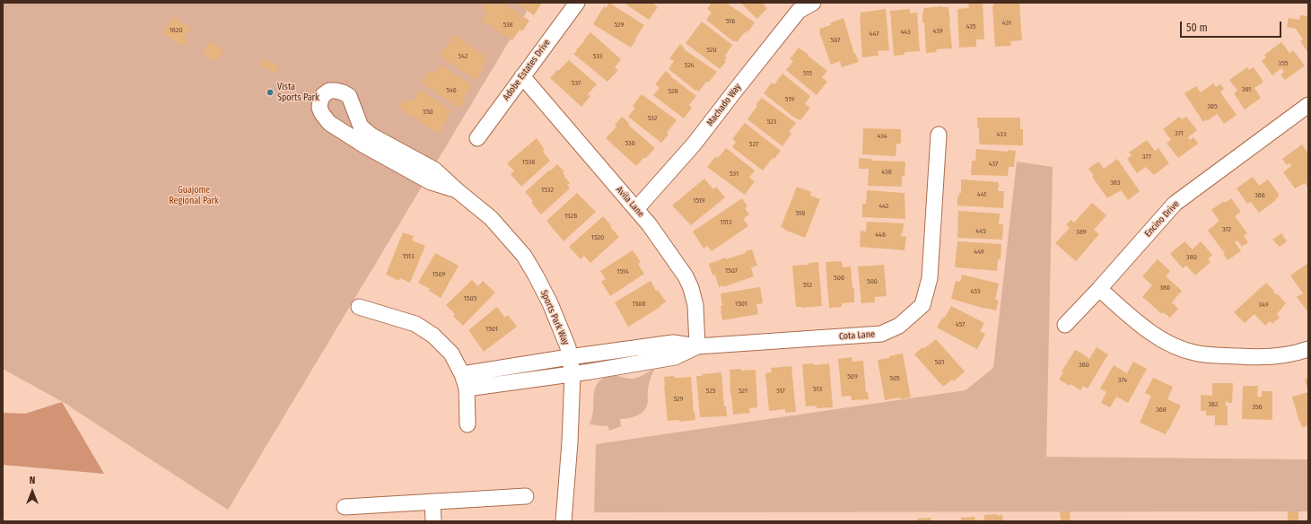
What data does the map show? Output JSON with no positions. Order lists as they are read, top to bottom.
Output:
{
  "streets": {
    "street": [
      "Adobe Estates Drive",
      "Machado Way",
      "Avila Lane",
      "Encino Drive",
      "Sports Park Way",
      "Cota Lane"
    ]
  },
  "crossings": [
    ["Adobe Estates Drive", "Avila Lane"],
    ["Machado Way", "Avila Lane"],
    ["Avila Lane", "Cota Lane"],
    ["Sports Park Way", "Cota Lane"]
  ],
  "parks": ["Guajome Regional Park"],
  "places": ["Vista Sports Park"],
  "house_numbers": [
    "516",
    "431",
    "538",
    "529",
    "435",
    "1620",
    "439",
    "443",
    "447",
    "507",
    "520",
    "542",
    "533",
    "355",
    "524",
    "515",
    "537",
    "361",
    "546",
    "528",
    "519",
    "365",
    "550",
    "532",
    "523",
    "371",
    "433",
    "434",
    "536",
    "527",
    "377",
    "1538",
    "437",
    "438",
    "531",
    "383",
    "1532",
    "441",
    "366",
    "1519",
    "442",
    "518",
    "1526",
    "1513",
    "372",
    "445",
    "389",
    "446",
    "1520",
    "449",
    "1513",
    "380",
    "1507",
    "1514",
    "1509",
    "506",
    "500",
    "512",
    "386",
    "453",
    "1505",
    "1506",
    "1501",
    "349",
    "457",
    "1501",
    "501",
    "380",
    "509",
    "505",
    "374",
    "513",
    "525",
    "521",
    "517",
    "529",
    "362",
    "356",
    "368"
  ],
  "scale_bar": "50 m",
  "north": "top"
}
